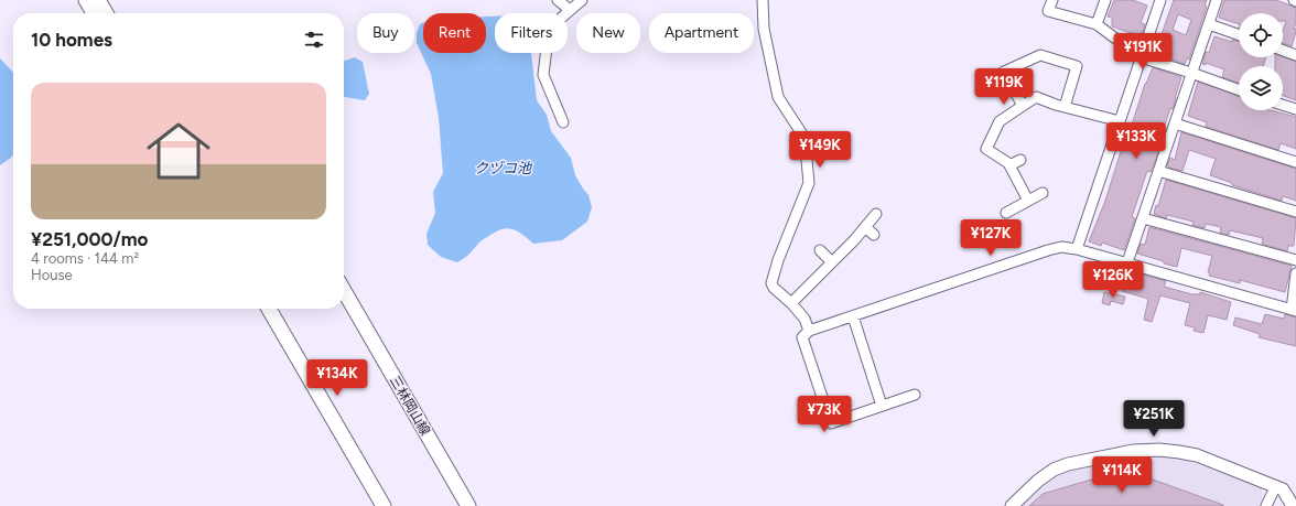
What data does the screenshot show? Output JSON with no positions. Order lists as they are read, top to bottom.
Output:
{
  "streets": {
    "main road": ["三林岡山線"]
  },
  "water": ["クヅコ池"],
  "page": {
    "chip": [
      "Buy",
      "Rent",
      "Filters",
      "New",
      "Apartment"
    ],
    "heading": "10 homes",
    "price": [
      "¥191K",
      "¥119K",
      "¥133K",
      "¥149K",
      "¥127K",
      "¥126K",
      "¥134K",
      "¥73K",
      "¥251K",
      "¥114K"
    ],
    "list": [
      {
        "name": "¥251,000/mo",
        "note": "4 rooms · 144 m² · House"
      }
    ]
  }
}
